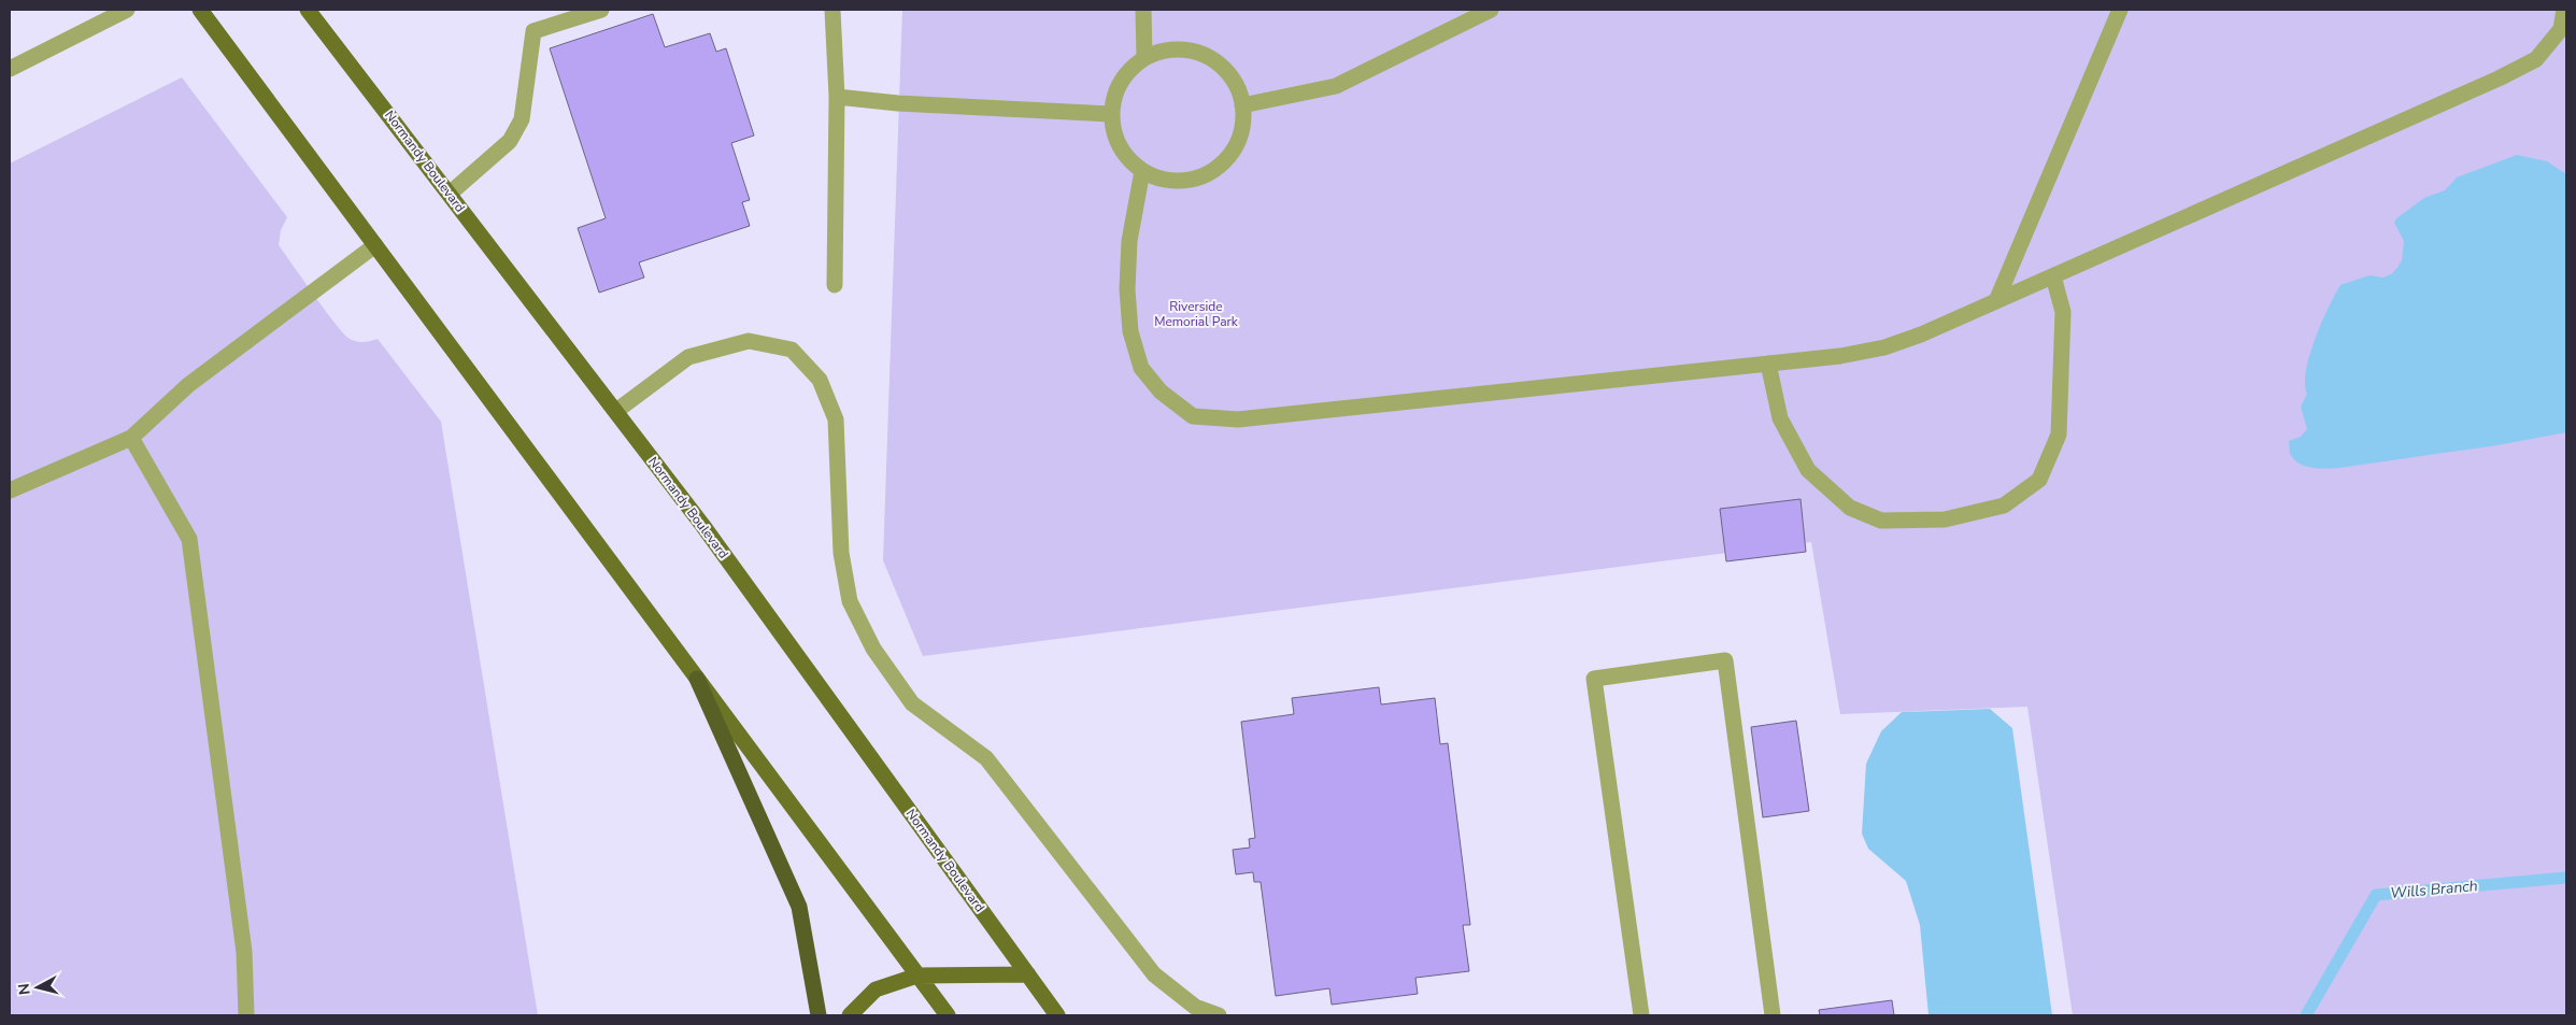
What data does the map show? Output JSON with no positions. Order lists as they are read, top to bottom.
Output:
{
  "streets": {
    "main road": ["Normandy Boulevard"]
  },
  "water": ["Wills Branch"],
  "parks": ["Riverside Memorial Park"],
  "north": "left"
}
